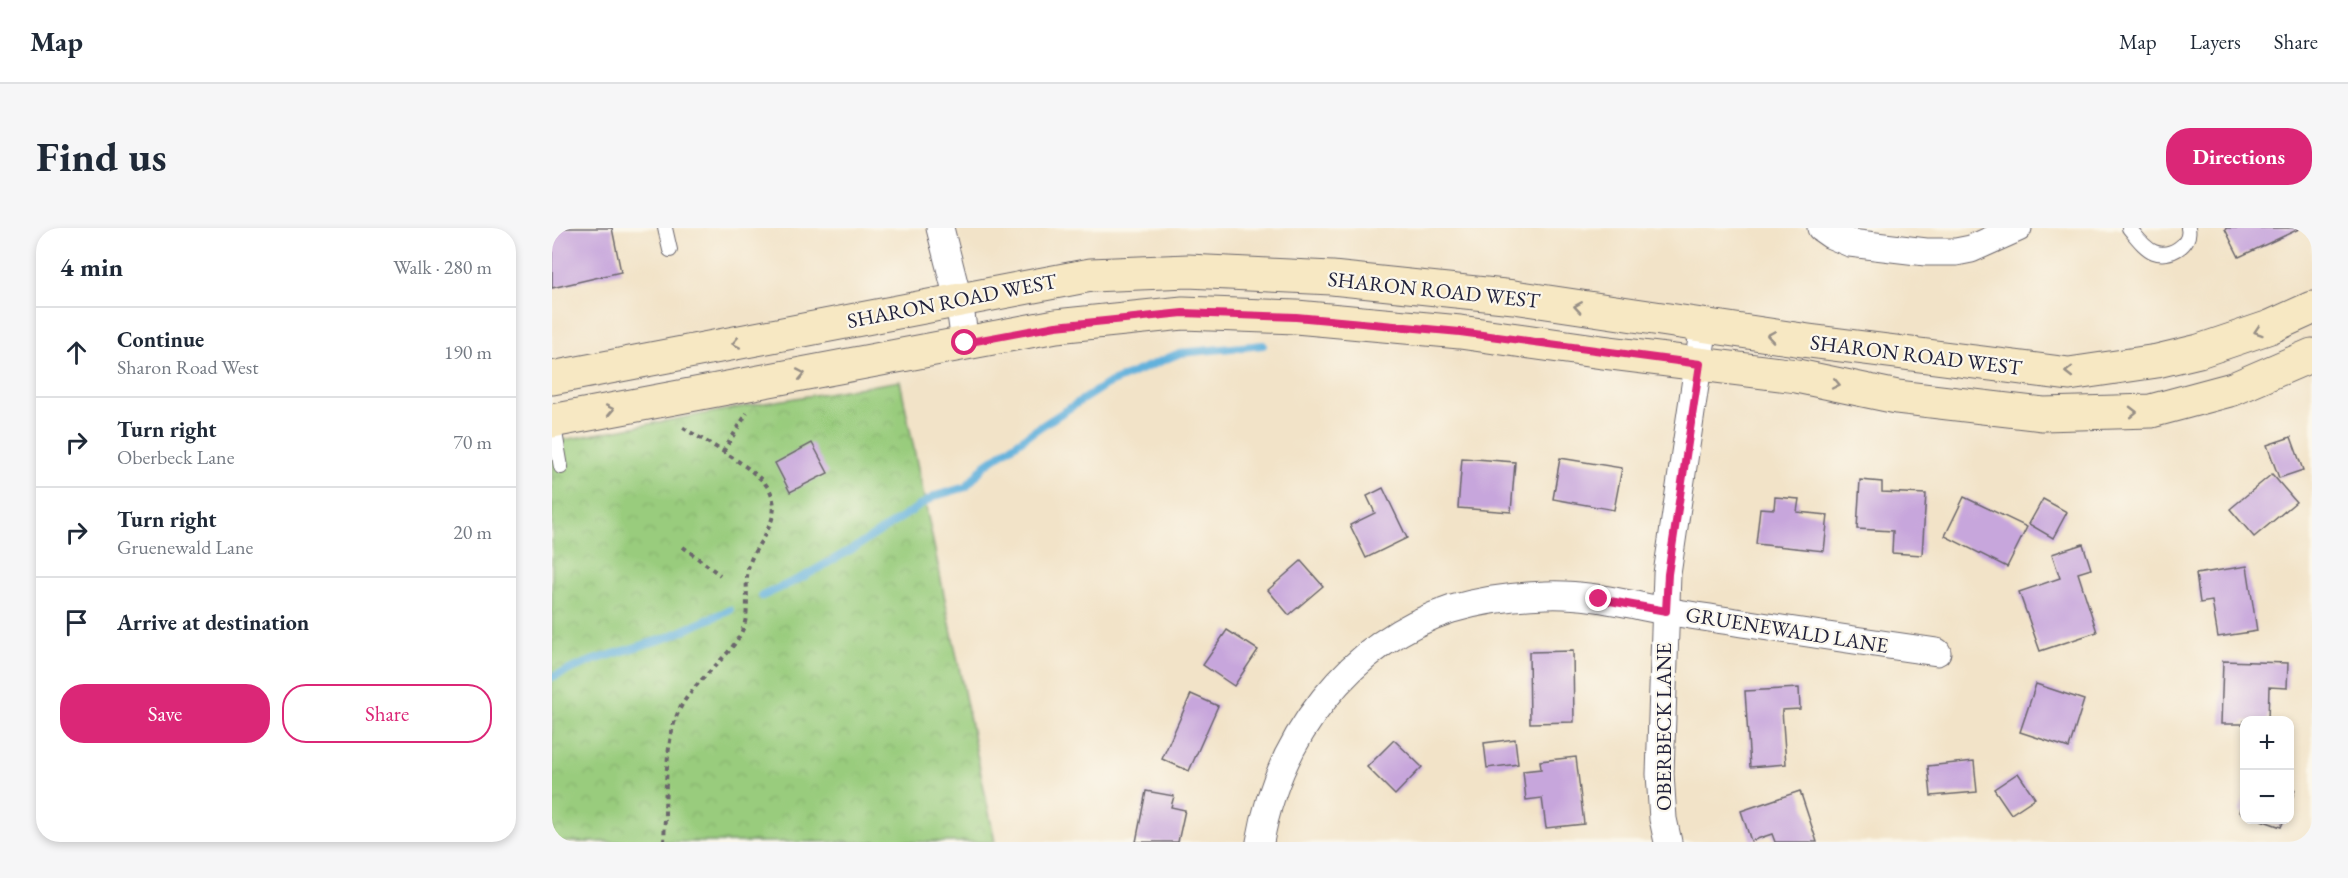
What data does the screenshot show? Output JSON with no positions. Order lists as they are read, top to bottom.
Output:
{
  "streets": {
    "main road": ["SHARON ROAD WEST"],
    "street": ["GRUENEWALD LANE", "OBERBECK LANE"]
  },
  "crossings": [
    ["SHARON ROAD WEST", "OBERBECK LANE"],
    ["GRUENEWALD LANE", "OBERBECK LANE"]
  ],
  "page": {
    "header": "Map",
    "nav": ["Map", "Layers", "Share"],
    "buttons": [
      "Directions",
      ["Save", "Share"]
    ],
    "title": "Find us",
    "heading": ["4 min", "Walk · 280 m"],
    "list": [
      ["Continue", "Sharon Road West", "190 m"],
      ["Turn right", "Oberbeck Lane", "70 m"],
      ["Turn right", "Gruenewald Lane", "20 m"],
      "Arrive at destination"
    ],
    "map_buttons": ["+", "−"]
  }
}
